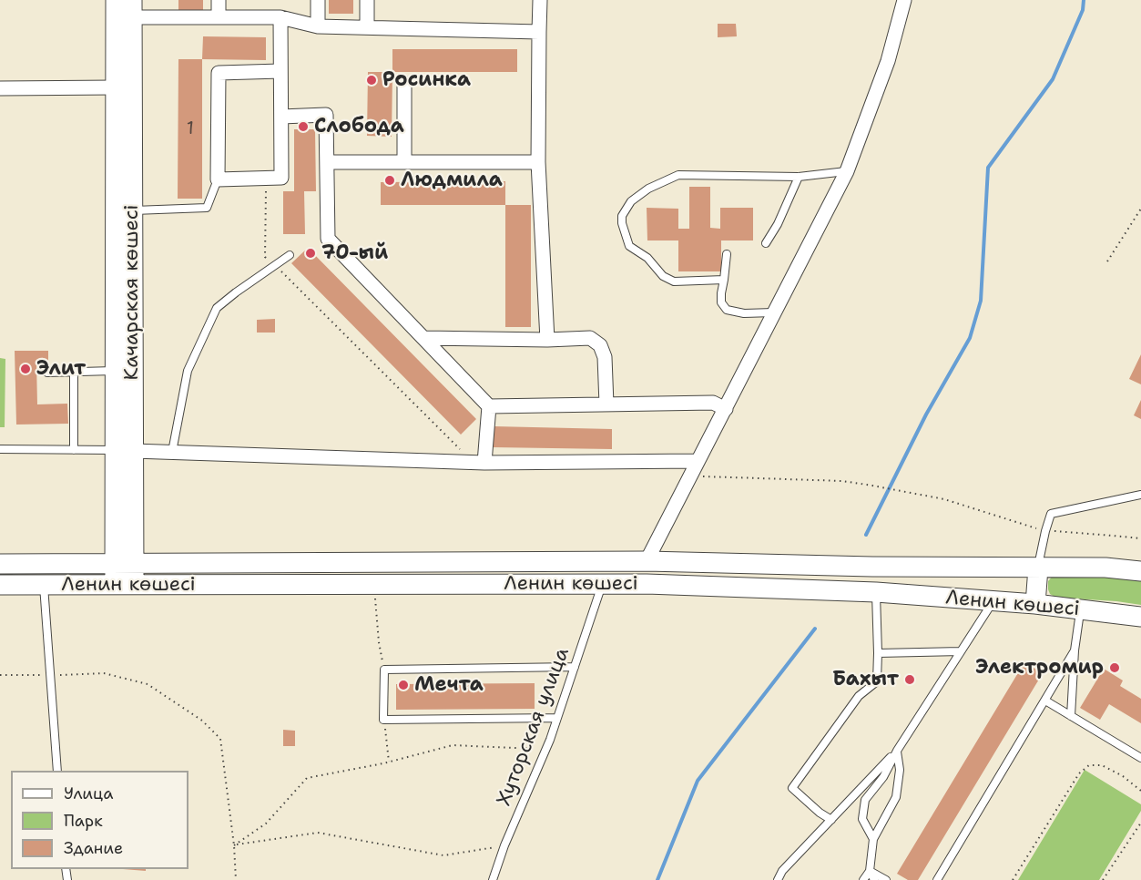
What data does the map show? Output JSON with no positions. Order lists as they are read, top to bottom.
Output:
{
  "streets": {
    "main road": ["Качарская көшесі", "Ленин көшесі"],
    "lane": ["Хуторская улица"]
  },
  "crossings": [
    ["Качарская көшесі", "Ленин көшесі"],
    ["Ленин көшесі", "Хуторская улица"]
  ],
  "places": [
    "Росинка",
    "Слобода",
    "Людмила",
    "70-ый",
    "Элит",
    "Электромир",
    "Бахыт",
    "Мечта"
  ],
  "house_numbers": ["1"],
  "legend": ["Улица", "Парк", "Здание"]
}
